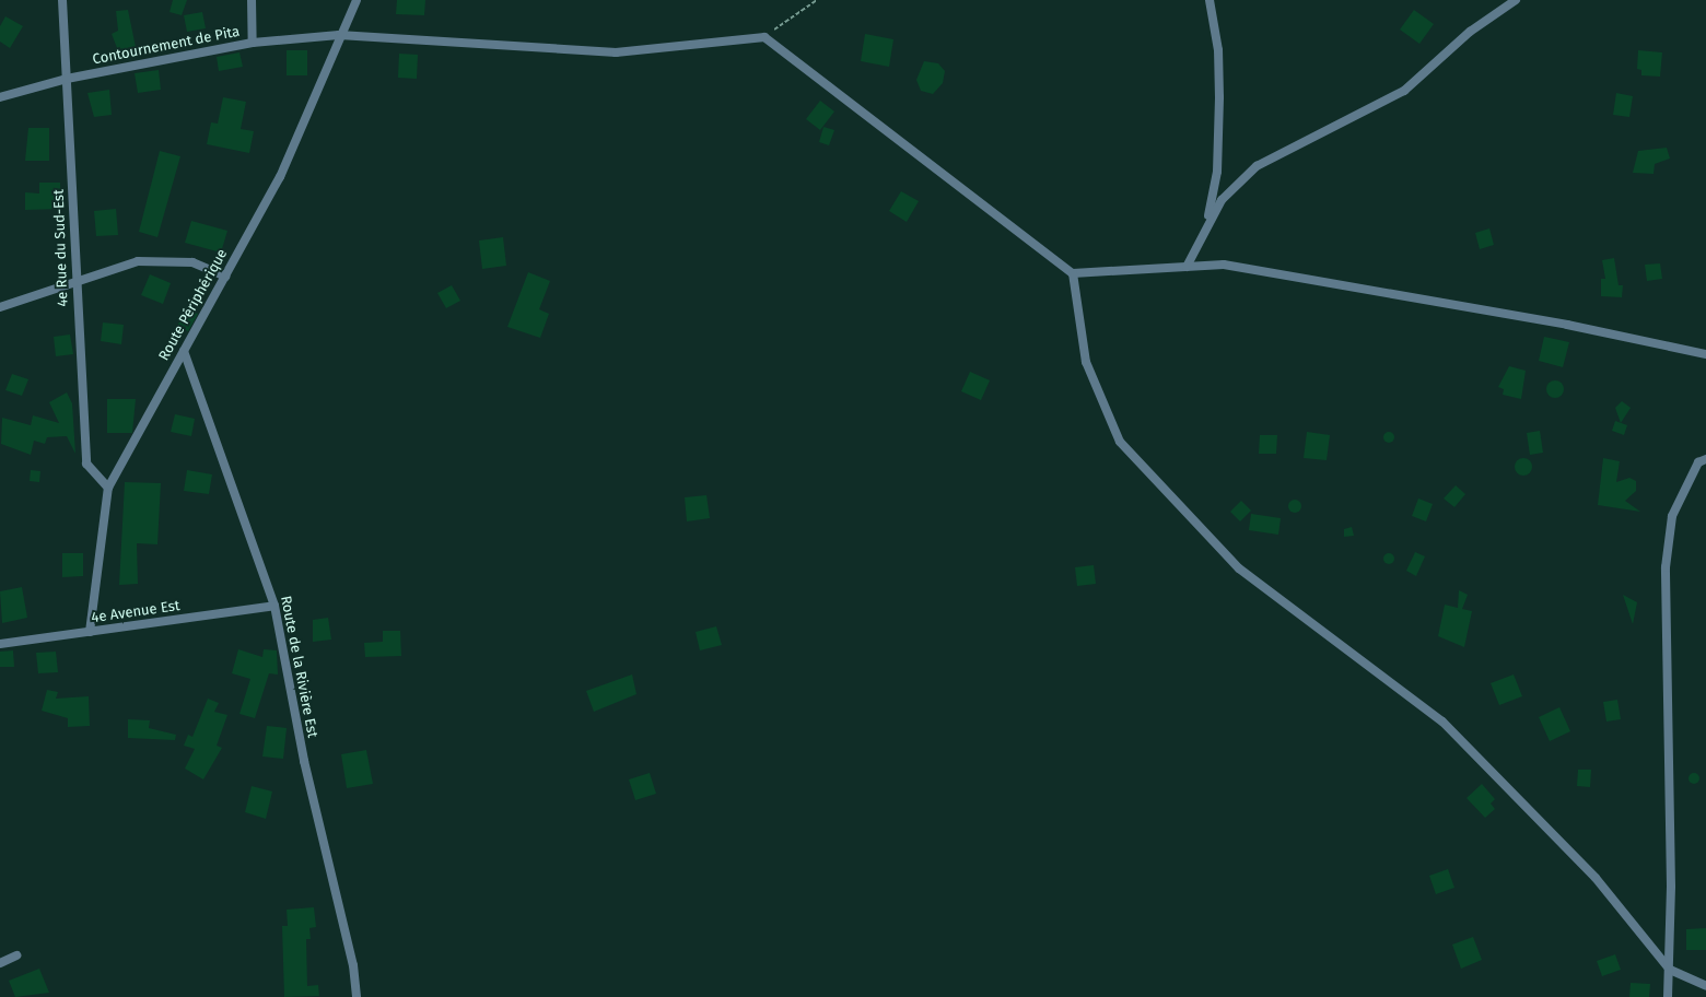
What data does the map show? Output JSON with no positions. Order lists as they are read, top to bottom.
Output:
{
  "streets": {
    "street": [
      "Contournement de Pita",
      "4e Rue du Sud-Est",
      "Route Périphérique",
      "4e Avenue Est",
      "Route de la Rivière Est"
    ]
  },
  "crossings": [
    ["Contournement de Pita", "4e Rue du Sud-Est"],
    ["Contournement de Pita", "Route Périphérique"],
    ["4e Rue du Sud-Est", "Route Périphérique"],
    ["Route Périphérique", "4e Avenue Est"],
    ["Route Périphérique", "Route de la Rivière Est"],
    ["4e Avenue Est", "Route de la Rivière Est"]
  ]
}
